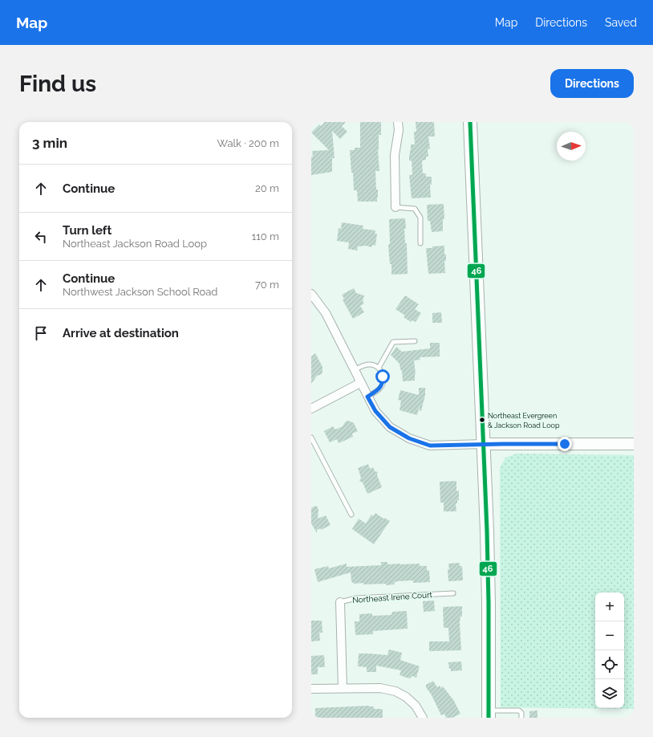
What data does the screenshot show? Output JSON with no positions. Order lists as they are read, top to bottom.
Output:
{
  "streets": {
    "street": ["Northeast Irene Court"]
  },
  "places": ["Northeast Evergreen & Jackson Road Loop"],
  "lines": ["transit line 46"],
  "north": "right",
  "page": {
    "header": "Map",
    "nav": ["Map", "Directions", "Saved"],
    "buttons": "Directions",
    "title": "Find us",
    "heading": ["3 min", "Walk · 200 m"],
    "list": [
      ["Continue", "20 m"],
      ["Turn left", "Northeast Jackson Road Loop", "110 m"],
      ["Continue", "Northwest Jackson School Road", "70 m"],
      "Arrive at destination"
    ],
    "map_buttons": ["+", "−"]
  }
}
